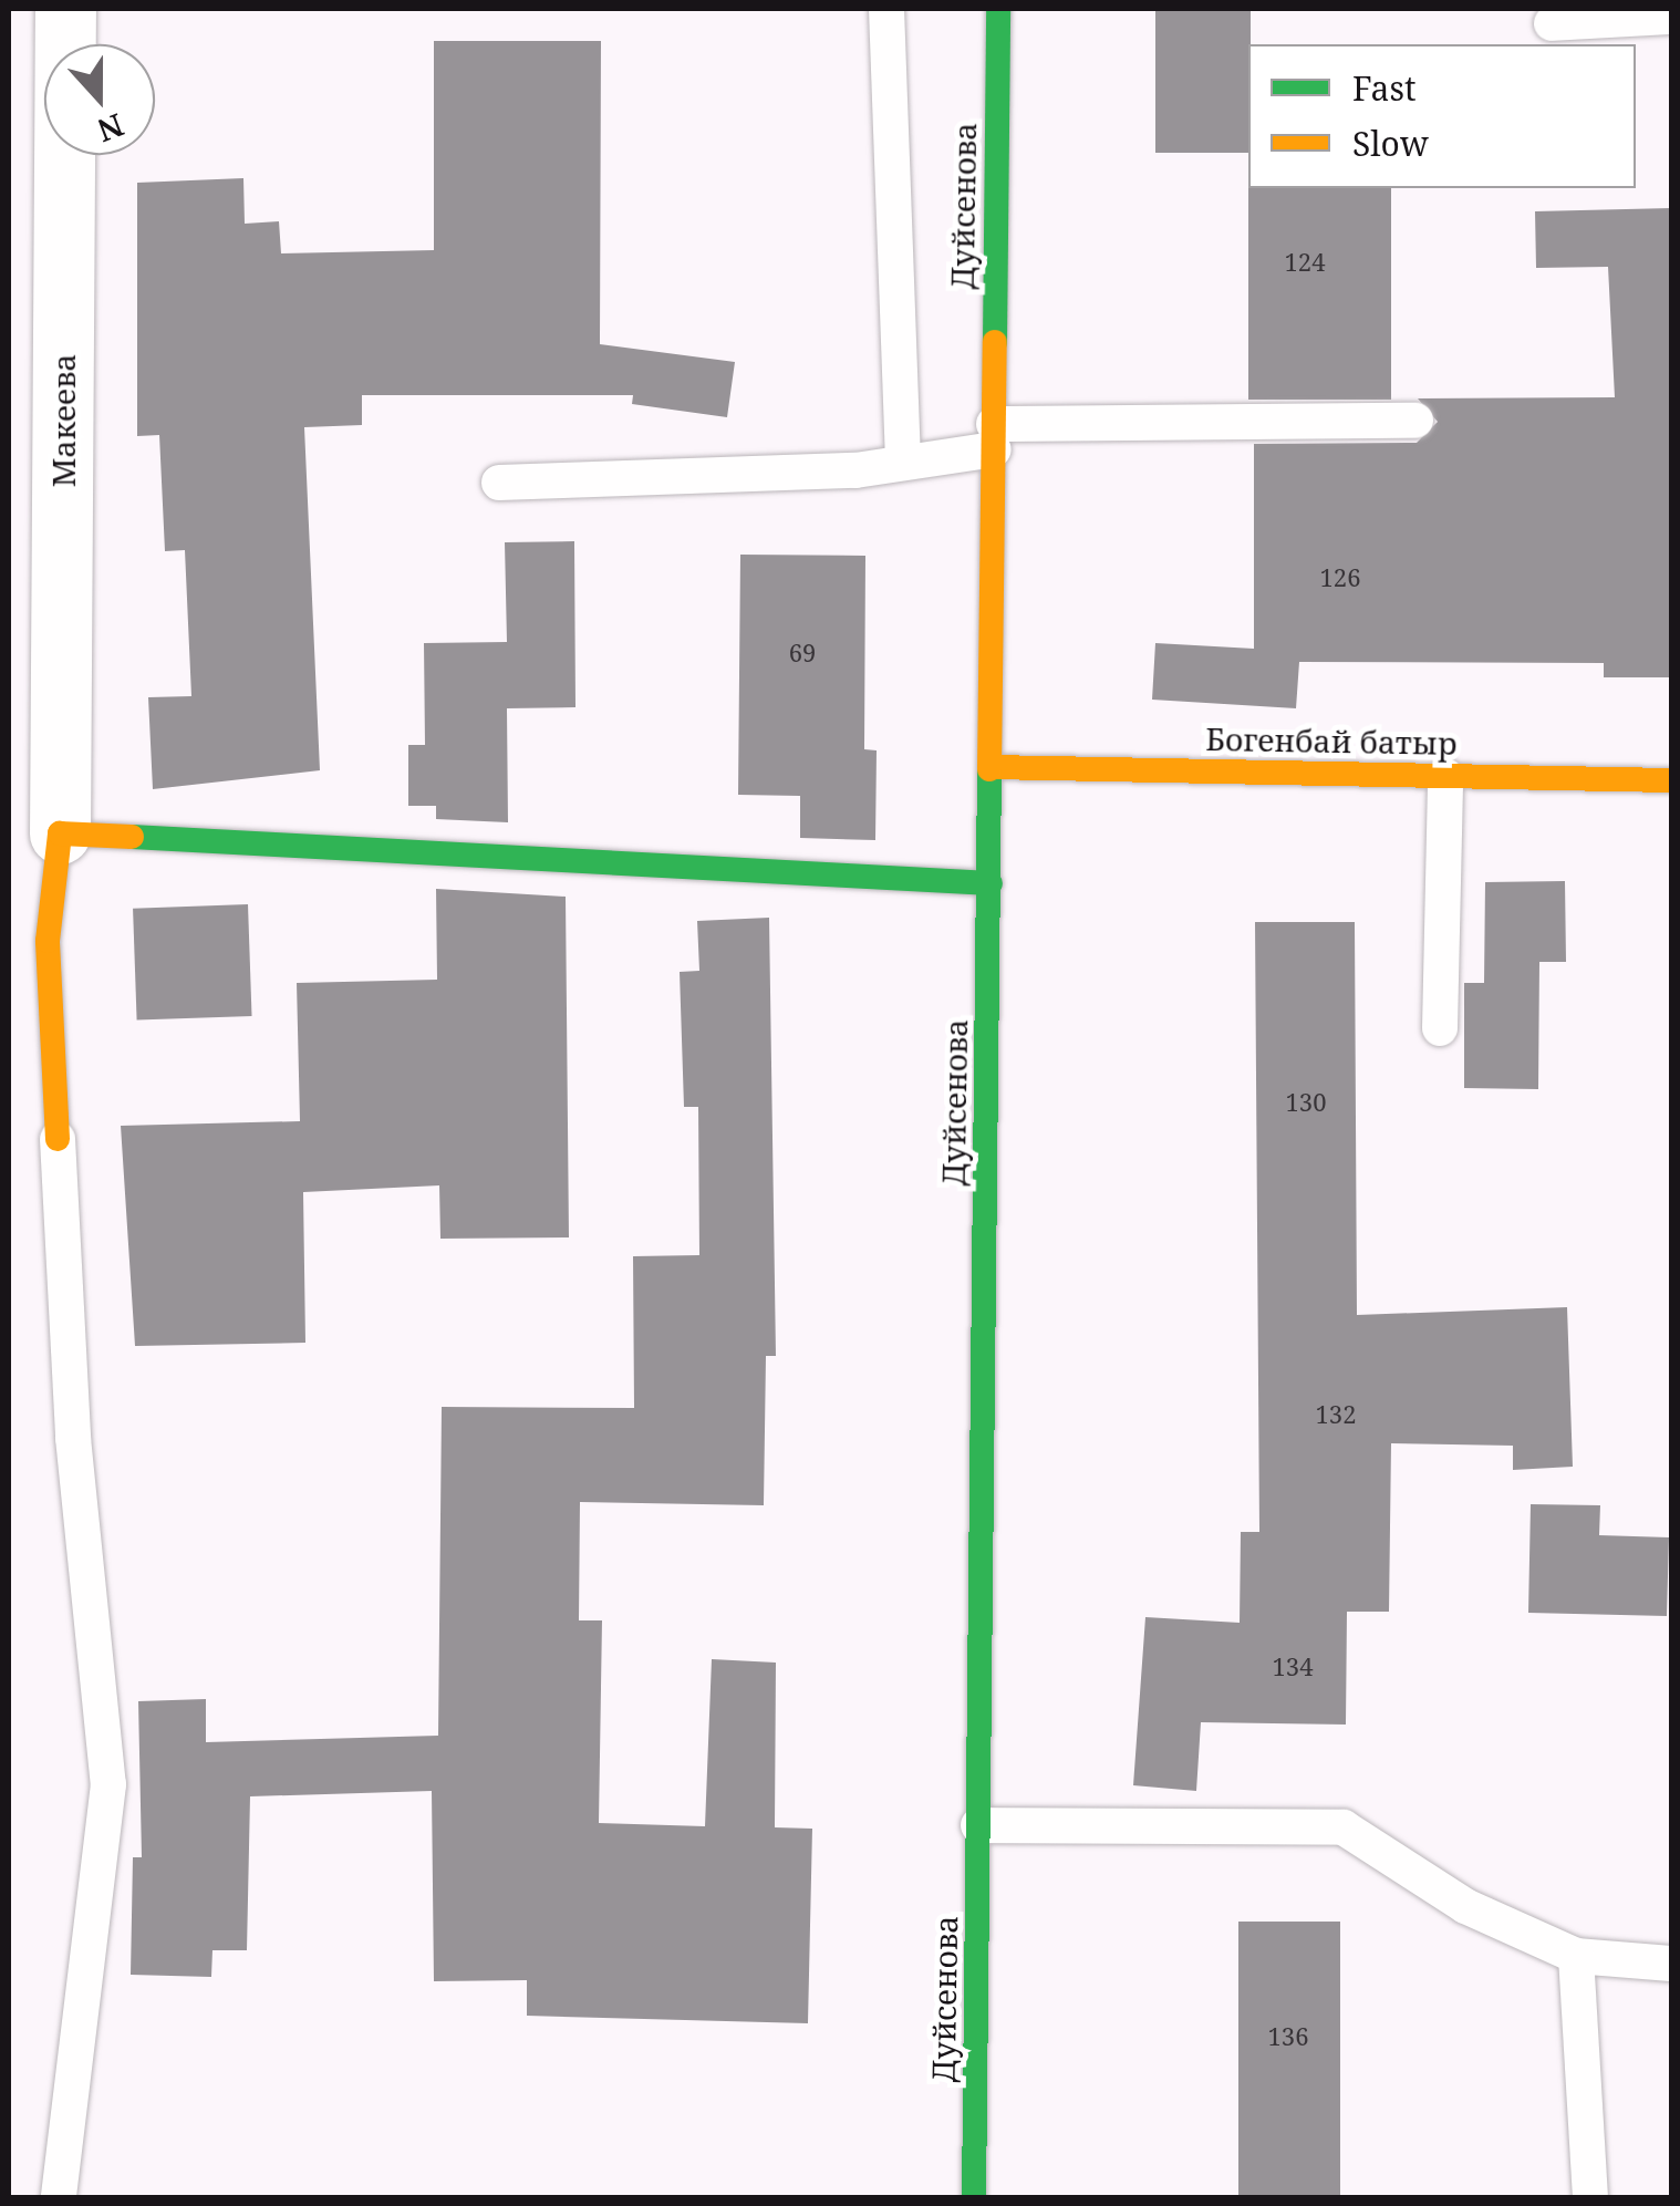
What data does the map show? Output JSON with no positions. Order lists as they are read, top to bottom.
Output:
{
  "streets": {
    "street": ["Дуйсенова", "Макеева", "Богенбай батыр"]
  },
  "crossings": [
    ["Дуйсенова", "Богенбай батыр"]
  ],
  "house_numbers": [
    "124",
    "126",
    "69",
    "130",
    "132",
    "134",
    "136"
  ],
  "legend": ["Fast", "Slow"],
  "north": "bottom"
}
